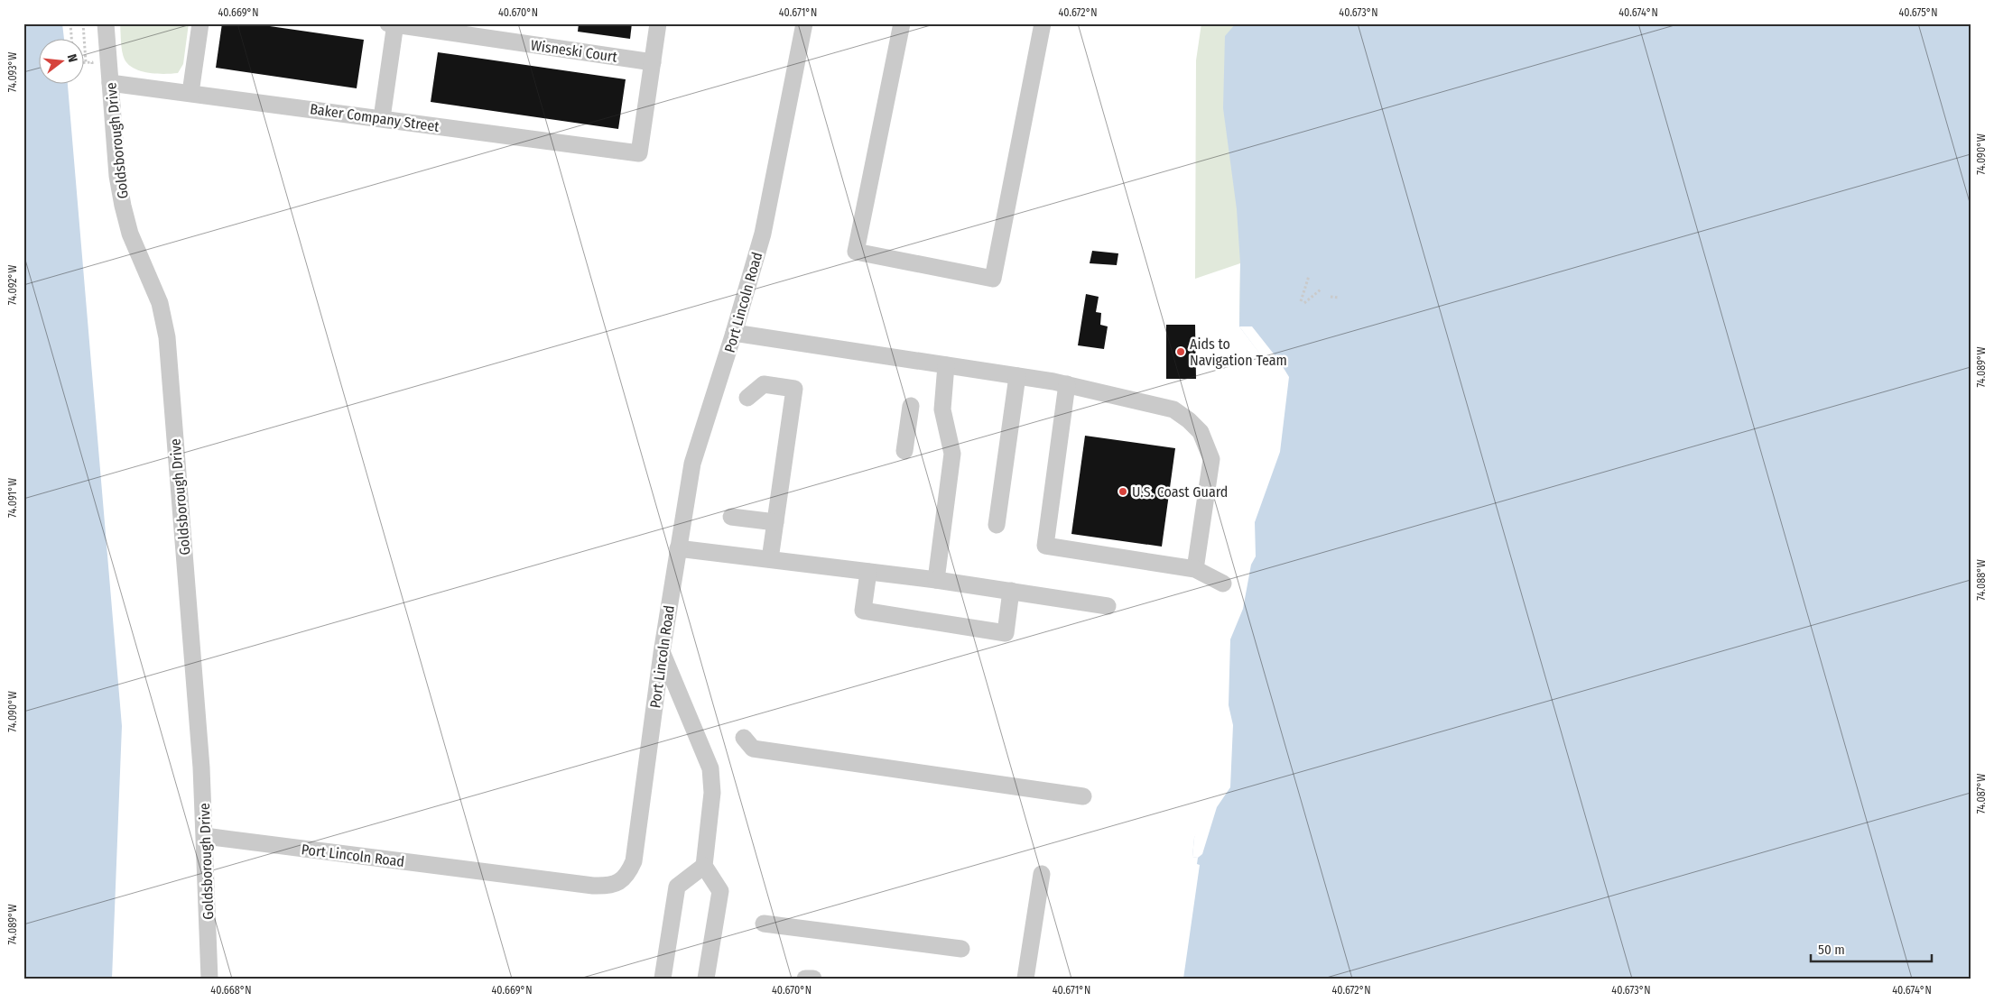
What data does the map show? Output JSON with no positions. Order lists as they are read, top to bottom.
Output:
{
  "streets": {
    "street": [
      "Wisneski Court",
      "Baker Company Street",
      "Goldsborough Drive",
      "Port Lincoln Road"
    ]
  },
  "crossings": [
    ["Wisneski Court", "Baker Company Street"],
    ["Baker Company Street", "Goldsborough Drive"],
    ["Goldsborough Drive", "Port Lincoln Road"]
  ],
  "places": ["Aids to Navigation Team", "U.S. Coast Guard"],
  "scale_bar": "50 m",
  "north": "right",
  "coordinates": [
    "40.669°N",
    "40.670°N",
    "40.671°N",
    "40.672°N",
    "40.673°N",
    "40.674°N",
    "40.675°N",
    "74.093°W",
    "74.090°W",
    "74.092°W",
    "74.089°W",
    "74.091°W",
    "74.088°W",
    "74.087°W",
    "40.668°N"
  ]
}
